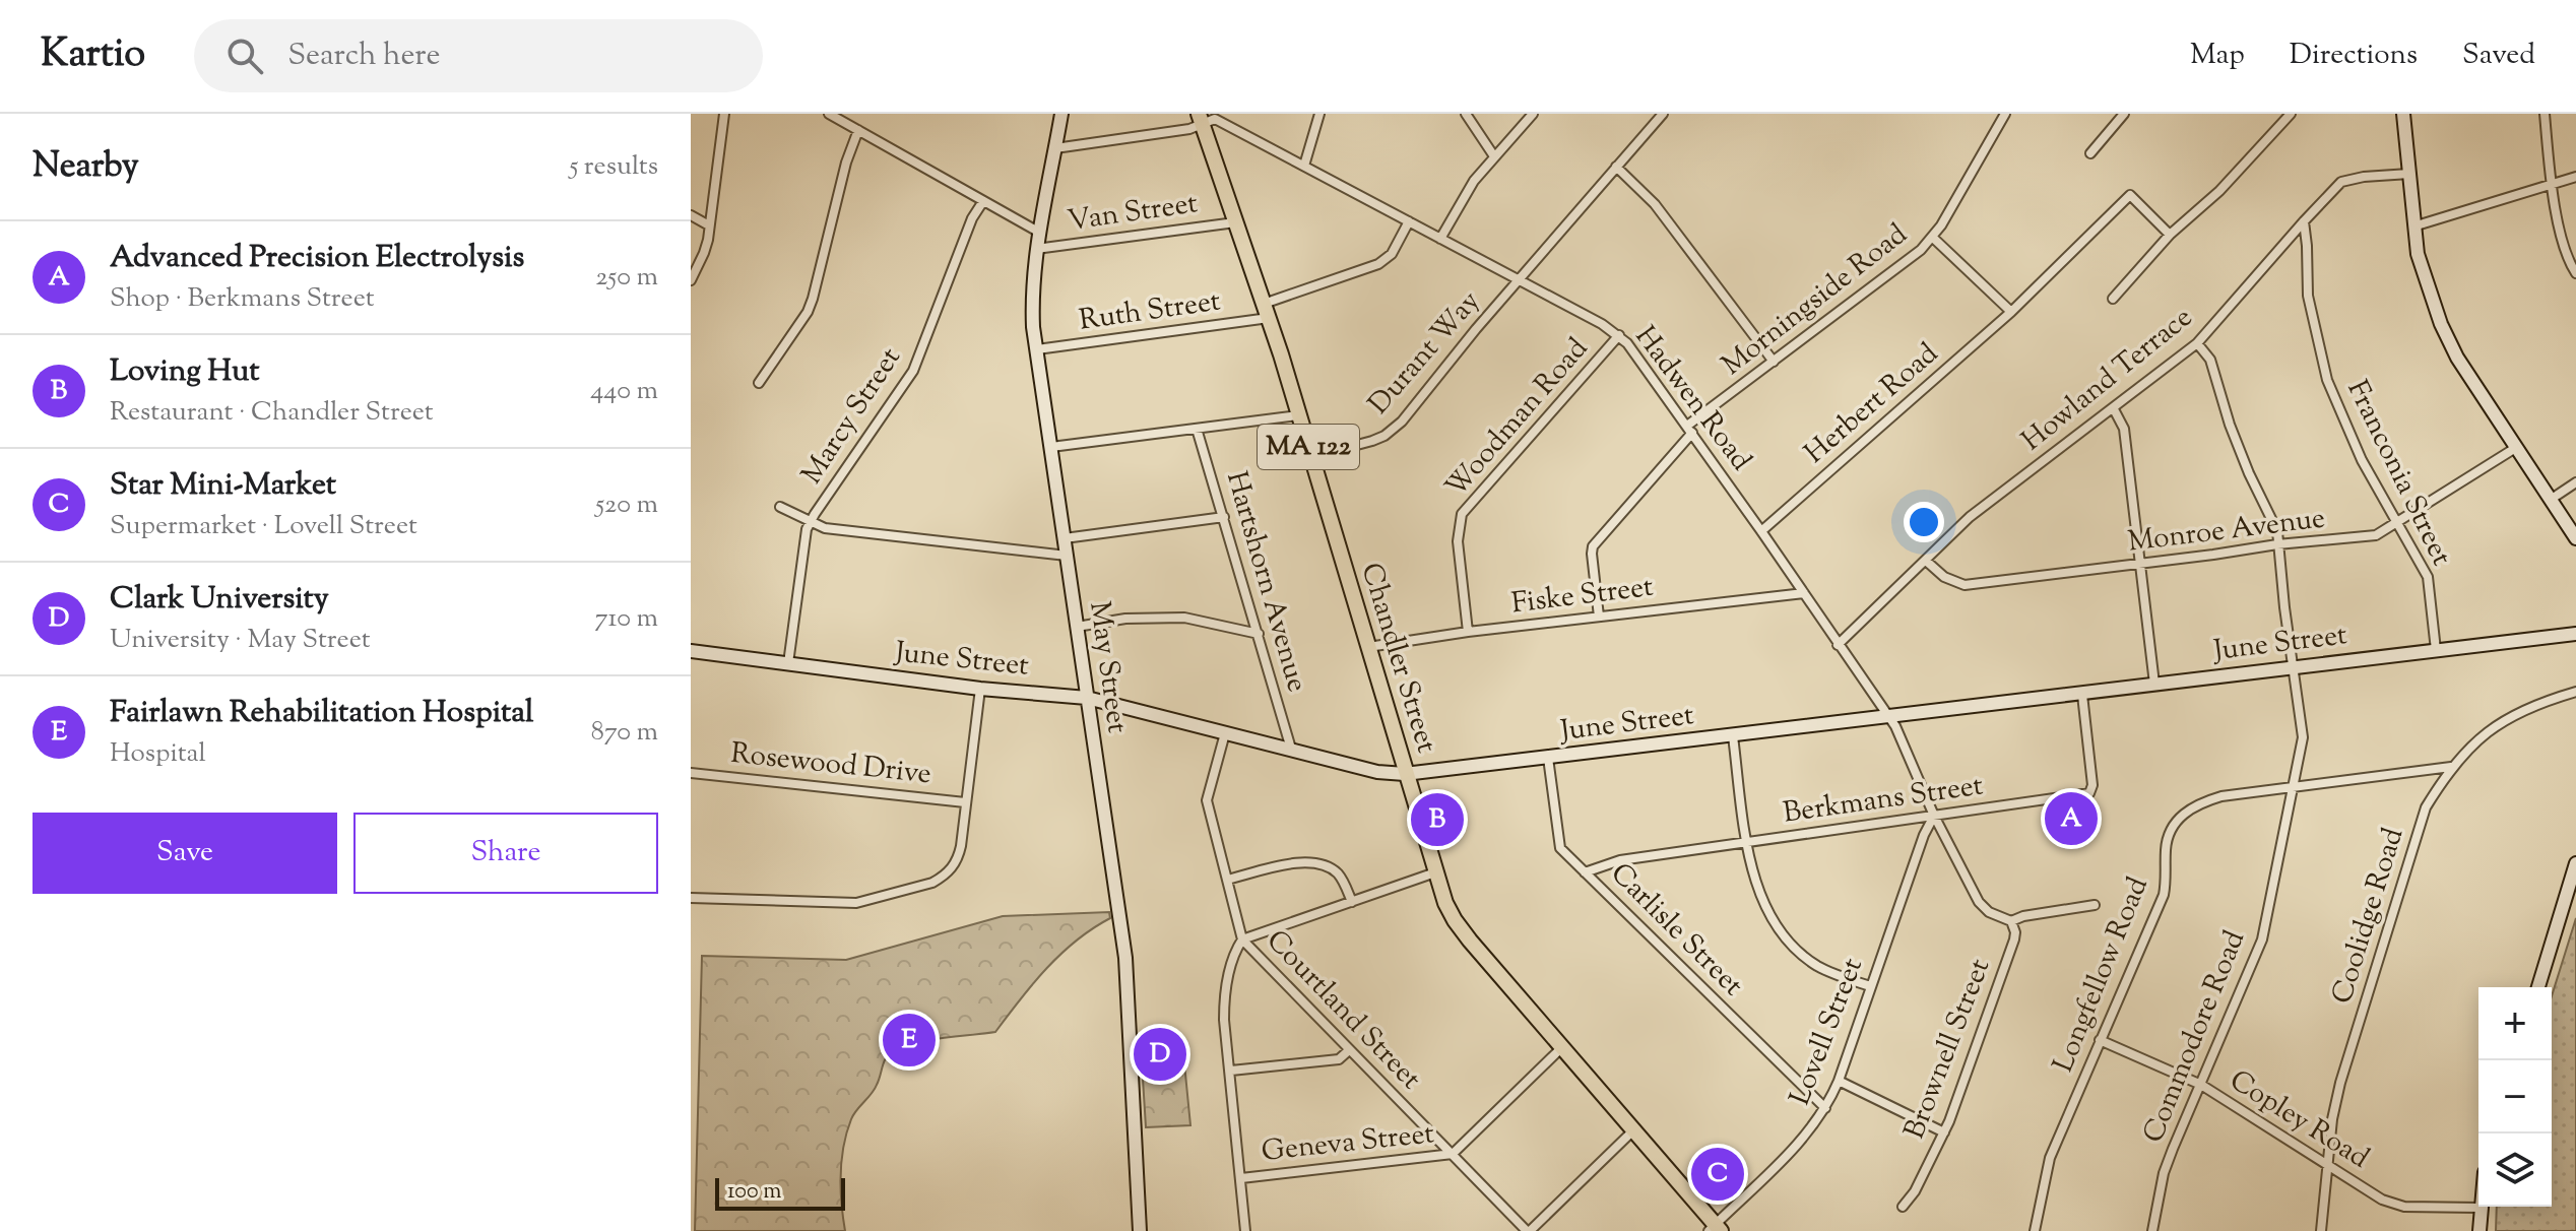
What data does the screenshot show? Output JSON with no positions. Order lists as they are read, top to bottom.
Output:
{
  "streets": {
    "main road": ["MA 122", "Chandler Street"],
    "street": [
      "Van Street",
      "Morningside Road",
      "Ruth Street",
      "Durant Way",
      "Howland Terrace",
      "Hadwen Road",
      "Herbert Road",
      "Marcy Street",
      "Woodman Road",
      "Franconia Street",
      "Monroe Avenue",
      "Hartshorn Avenue",
      "Fiske Street",
      "June Street",
      "May Street",
      "Rosewood Drive",
      "Berkmans Street",
      "Coolidge Road",
      "Carlisle Street",
      "Longfellow Road",
      "Courtland Street",
      "Lovell Street",
      "Commodore Road",
      "Brownell Street",
      "Copley Road",
      "Geneva Street"
    ]
  },
  "crossings": [
    ["Van Street", "Chandler Street"],
    ["Van Street", "May Street"],
    ["Morningside Road", "Hadwen Road"],
    ["Morningside Road", "Fiske Street"],
    ["Ruth Street", "Hadwen Road"],
    ["Ruth Street", "Chandler Street"],
    ["Ruth Street", "May Street"],
    ["Durant Way", "Hadwen Road"],
    ["Durant Way", "Chandler Street"],
    ["Howland Terrace", "Hadwen Road"],
    ["Howland Terrace", "Franconia Street"],
    ["Howland Terrace", "Monroe Avenue"],
    ["Howland Terrace", "Commodore Road"],
    ["Hadwen Road", "Herbert Road"],
    ["Hadwen Road", "Woodman Road"],
    ["Hadwen Road", "Fiske Street"],
    ["Hadwen Road", "June Street"],
    ["Hadwen Road", "Chandler Street"],
    ["Marcy Street", "June Street"],
    ["Woodman Road", "Fiske Street"],
    ["Franconia Street", "Monroe Avenue"],
    ["Franconia Street", "June Street"],
    ["Monroe Avenue", "Commodore Road"],
    ["Hartshorn Avenue", "June Street"],
    ["Fiske Street", "Chandler Street"],
    ["June Street", "Chandler Street"],
    ["June Street", "May Street"],
    ["June Street", "Berkmans Street"],
    ["June Street", "Carlisle Street"],
    ["June Street", "Courtland Street"],
    ["June Street", "Commodore Road"],
    ["Chandler Street", "Lovell Street"],
    ["Chandler Street", "Geneva Street"],
    ["Berkmans Street", "Carlisle Street"],
    ["Berkmans Street", "Lovell Street"],
    ["Coolidge Road", "Longfellow Road"],
    ["Coolidge Road", "Copley Road"],
    ["Carlisle Street", "Lovell Street"],
    ["Longfellow Road", "Commodore Road"],
    ["Longfellow Road", "Copley Road"],
    ["Courtland Street", "Geneva Street"],
    ["Commodore Road", "Copley Road"]
  ],
  "scale_bar": "100 m",
  "page": {
    "header": "Kartio",
    "search": "Search here",
    "nav": ["Map", "Directions", "Saved"],
    "heading": ["Nearby", "5 results"],
    "list": [
      {
        "mark": "A",
        "name": "Advanced Precision Electrolysis",
        "note": "Shop · Berkmans Street",
        "value": "250 m"
      },
      {
        "mark": "B",
        "name": "Loving Hut",
        "note": "Restaurant · Chandler Street",
        "value": "440 m"
      },
      {
        "mark": "C",
        "name": "Star Mini-Market",
        "note": "Supermarket · Lovell Street",
        "value": "520 m"
      },
      {
        "mark": "D",
        "name": "Clark University",
        "note": "University · May Street",
        "value": "710 m"
      },
      {
        "mark": "E",
        "name": "Fairlawn Rehabilitation Hospital",
        "note": "Hospital",
        "value": "870 m"
      }
    ],
    "buttons": ["Save", "Share"],
    "pins": [
      "A",
      "B",
      "E",
      "D",
      "C"
    ],
    "map_buttons": ["+", "−"],
    "scale": "100 m"
  }
}
